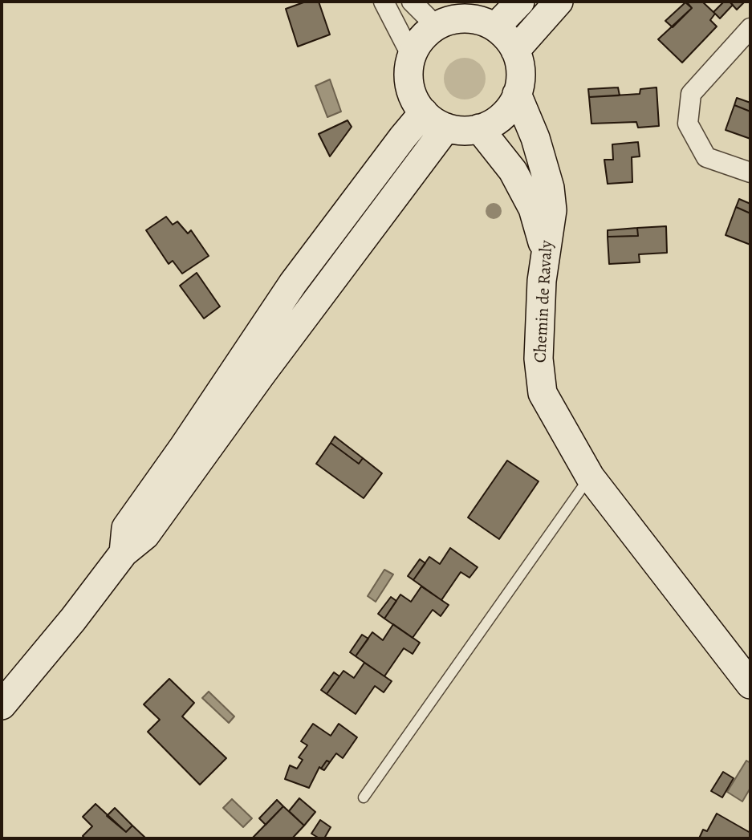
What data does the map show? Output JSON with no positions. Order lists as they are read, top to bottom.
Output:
{
  "streets": {
    "main road": ["Chemin de Ravaly"]
  }
}
